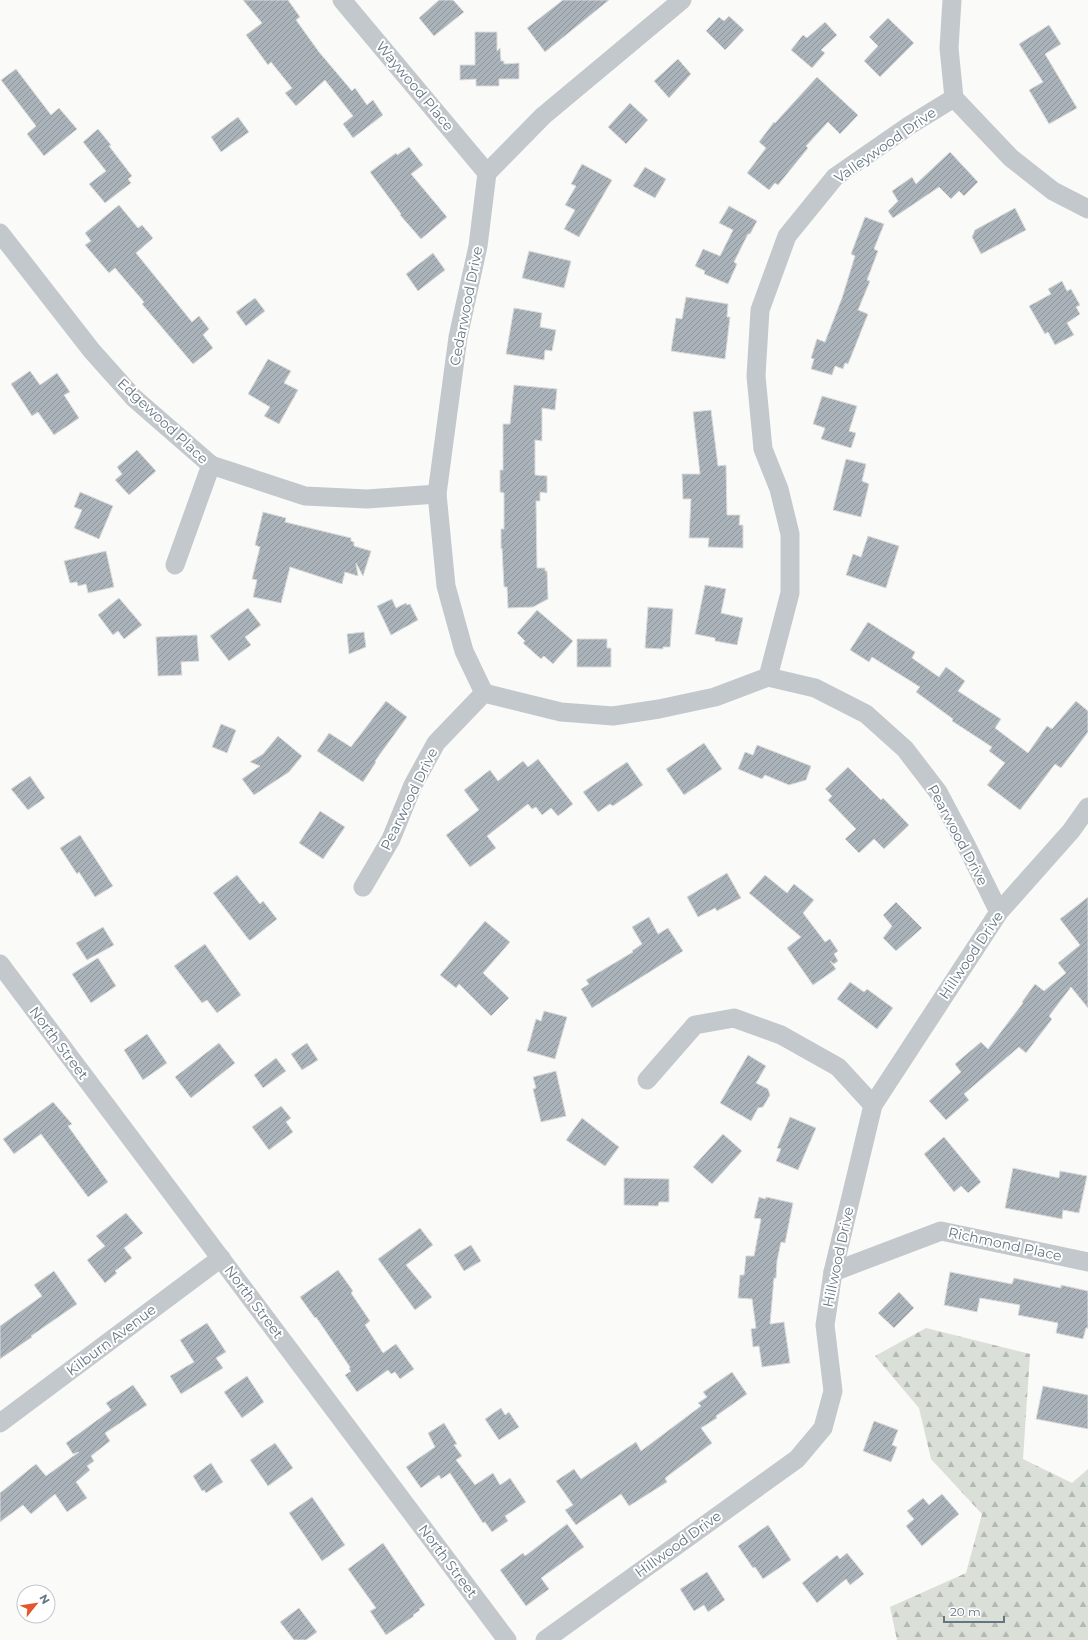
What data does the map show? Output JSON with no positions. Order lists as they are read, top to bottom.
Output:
{
  "streets": {
    "street": [
      "Waywood Place",
      "Valleywood Drive",
      "Cedarwood Drive",
      "Edgewood Place",
      "Pearwood Drive",
      "Hillwood Drive",
      "North Street",
      "Richmond Place",
      "Kilburn Avenue"
    ]
  },
  "crossings": [
    ["Waywood Place", "Cedarwood Drive"],
    ["Valleywood Drive", "Pearwood Drive"],
    ["Cedarwood Drive", "Edgewood Place"],
    ["Cedarwood Drive", "Pearwood Drive"],
    ["Pearwood Drive", "Hillwood Drive"],
    ["Hillwood Drive", "Richmond Place"],
    ["North Street", "Kilburn Avenue"]
  ],
  "scale_bar": "20 m",
  "north": "top right"
}
